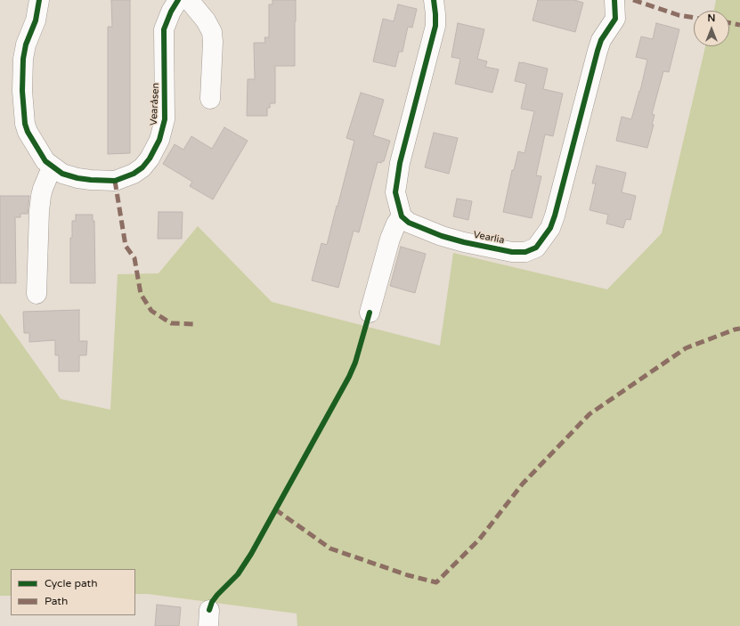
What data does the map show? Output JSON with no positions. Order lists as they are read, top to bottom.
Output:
{
  "streets": {
    "street": ["Vearåsen", "Vearlia"]
  },
  "legend": ["Cycle path", "Path"],
  "north": "top"
}
